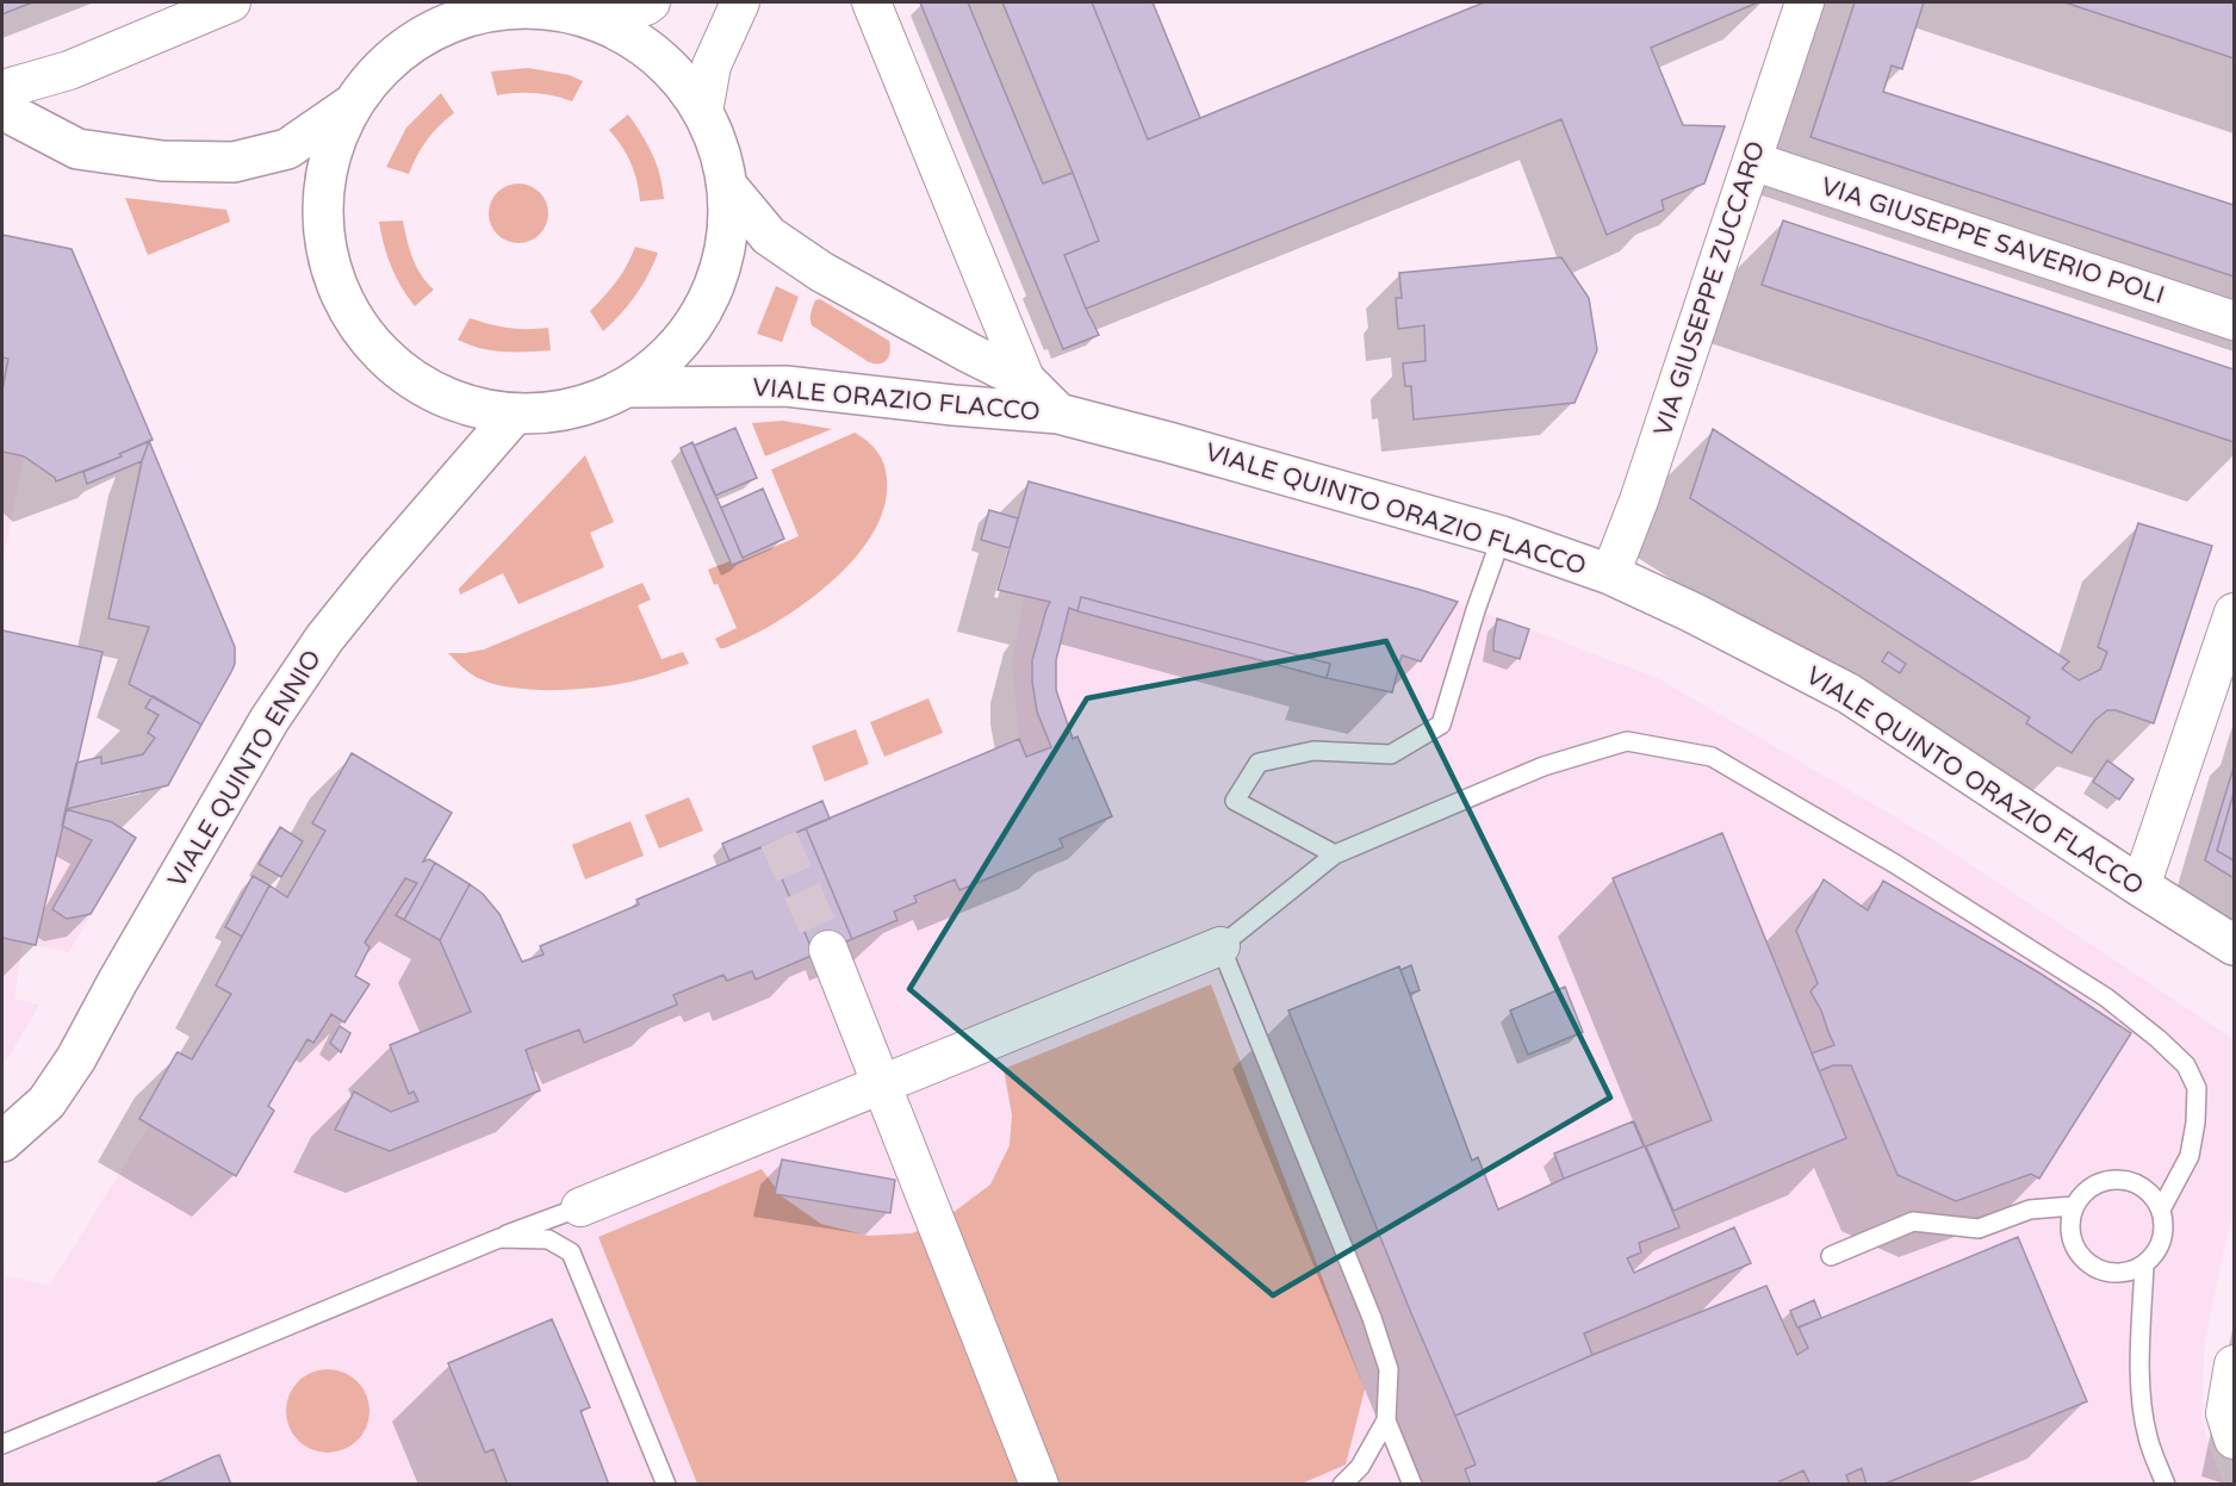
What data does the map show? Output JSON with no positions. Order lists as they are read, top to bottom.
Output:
{
  "streets": {
    "street": [
      "VIA GIUSEPPE SAVERIO POLI",
      "VIA GIUSEPPE ZUCCARO",
      "VIALE ORAZIO FLACCO",
      "VIALE QUINTO ORAZIO FLACCO",
      "VIALE QUINTO ENNIO"
    ]
  },
  "crossings": [
    ["VIA GIUSEPPE SAVERIO POLI", "VIA GIUSEPPE ZUCCARO"],
    ["VIA GIUSEPPE ZUCCARO", "VIALE QUINTO ORAZIO FLACCO"],
    ["VIALE ORAZIO FLACCO", "VIALE QUINTO ORAZIO FLACCO"]
  ]
}
